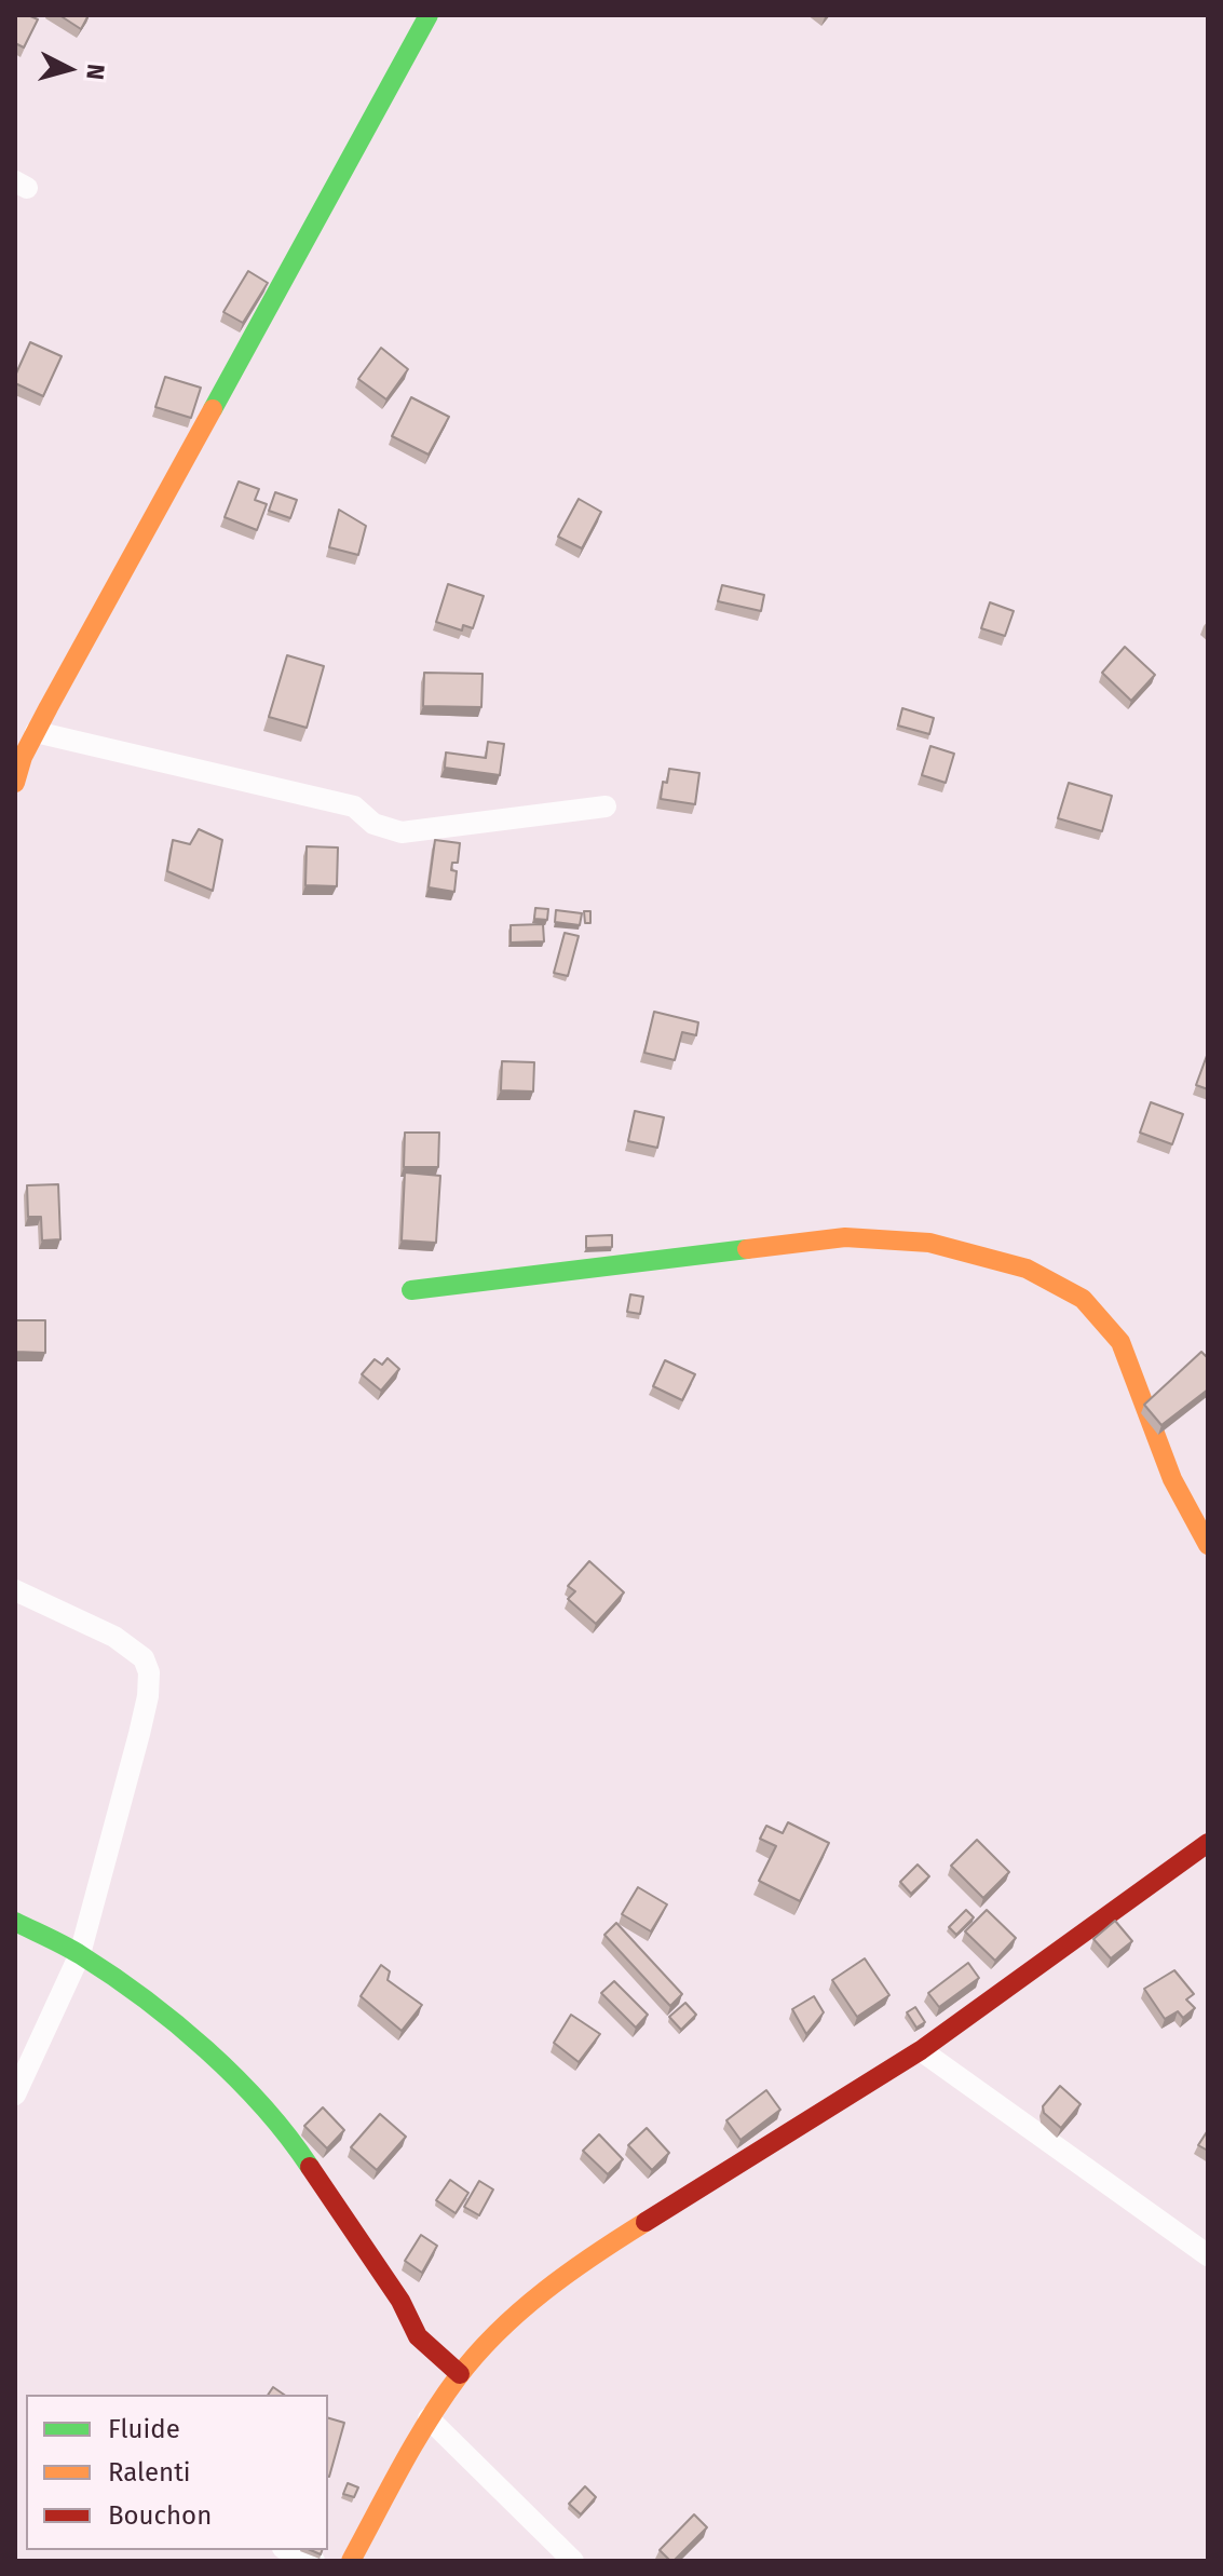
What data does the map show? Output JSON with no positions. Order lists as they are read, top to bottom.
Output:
{
  "legend": ["Fluide", "Ralenti", "Bouchon"],
  "north": "right"
}
